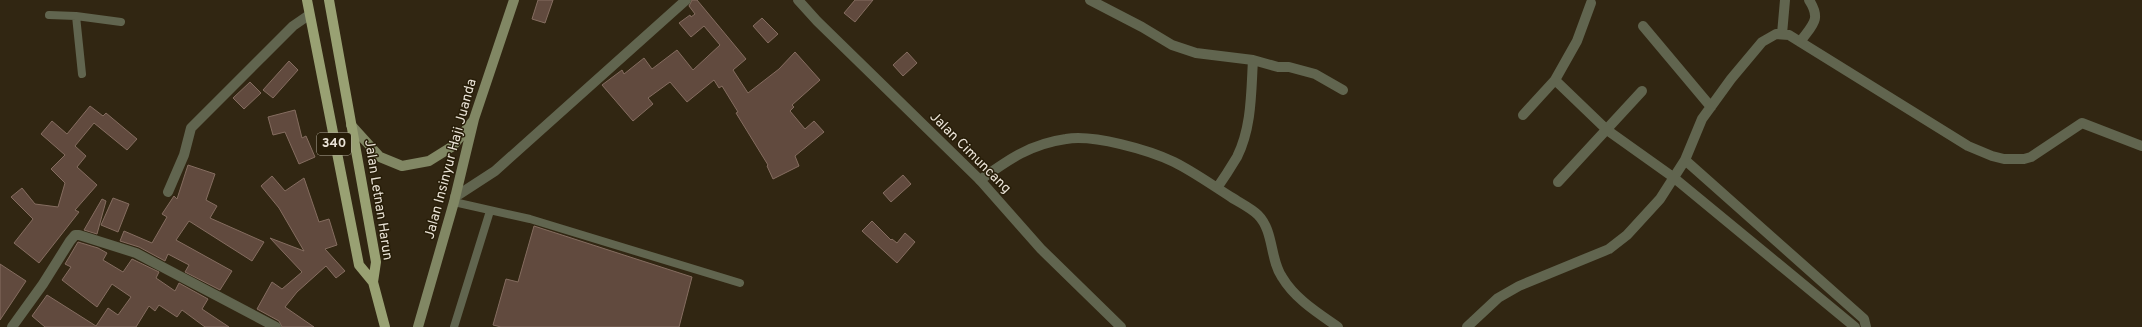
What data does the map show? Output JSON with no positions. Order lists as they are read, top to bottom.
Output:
{
  "streets": {
    "main road": ["340", "Jalan Insinyur Haji Juanda", "Jalan Letnan Harun"],
    "street": ["Jalan Cimuncang"]
  }
}
